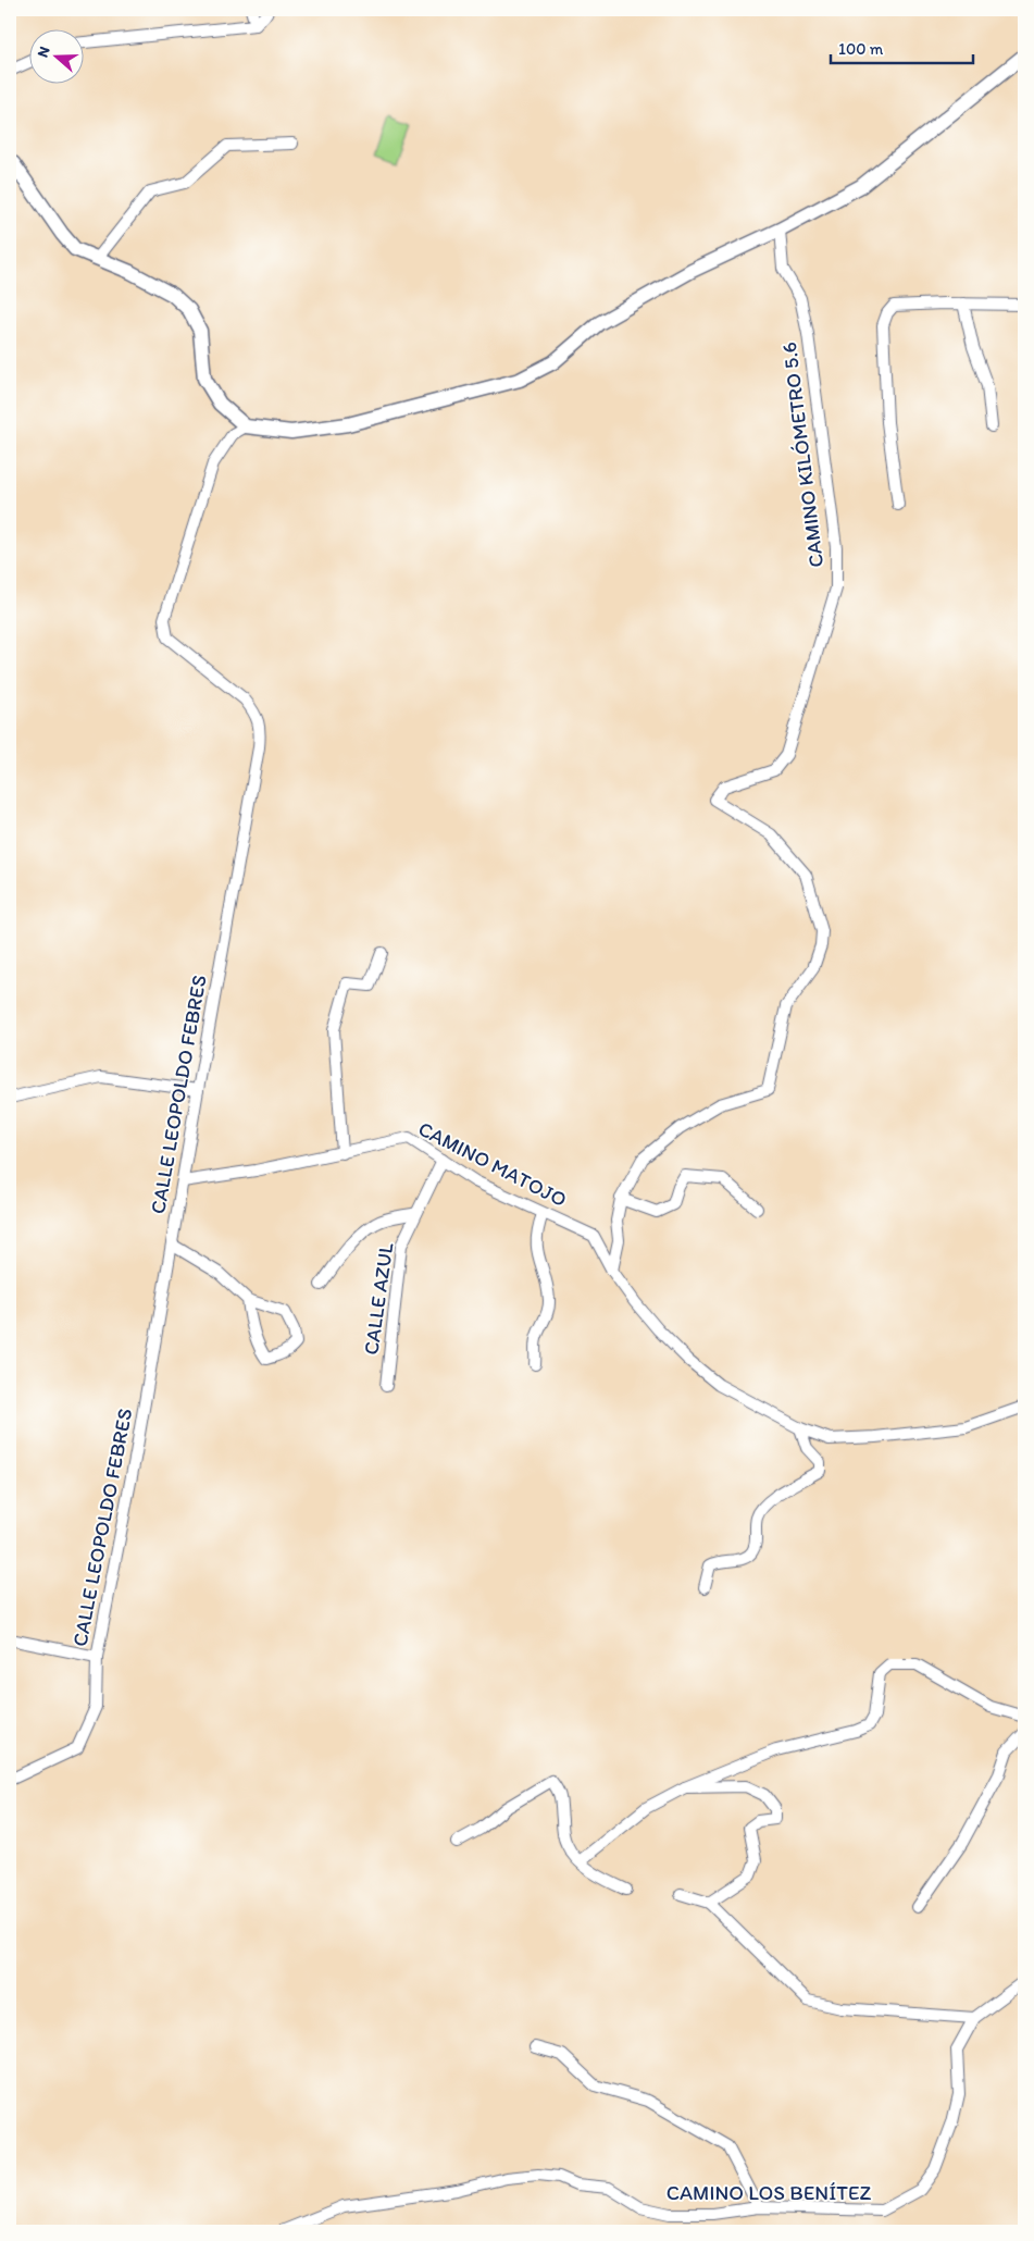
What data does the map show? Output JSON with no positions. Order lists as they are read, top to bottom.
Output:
{
  "streets": {
    "street": [
      "CAMINO KILÓMETRO 5.6",
      "CALLE LEOPOLDO FEBRES",
      "CAMINO MATOJO",
      "CALLE AZUL",
      "CAMINO LOS BENÍTEZ"
    ]
  },
  "crossings": [
    ["CAMINO KILÓMETRO 5.6", "CAMINO MATOJO"],
    ["CALLE LEOPOLDO FEBRES", "CAMINO MATOJO"],
    ["CAMINO MATOJO", "CALLE AZUL"]
  ],
  "scale_bar": "100 m",
  "north": "left"
}
